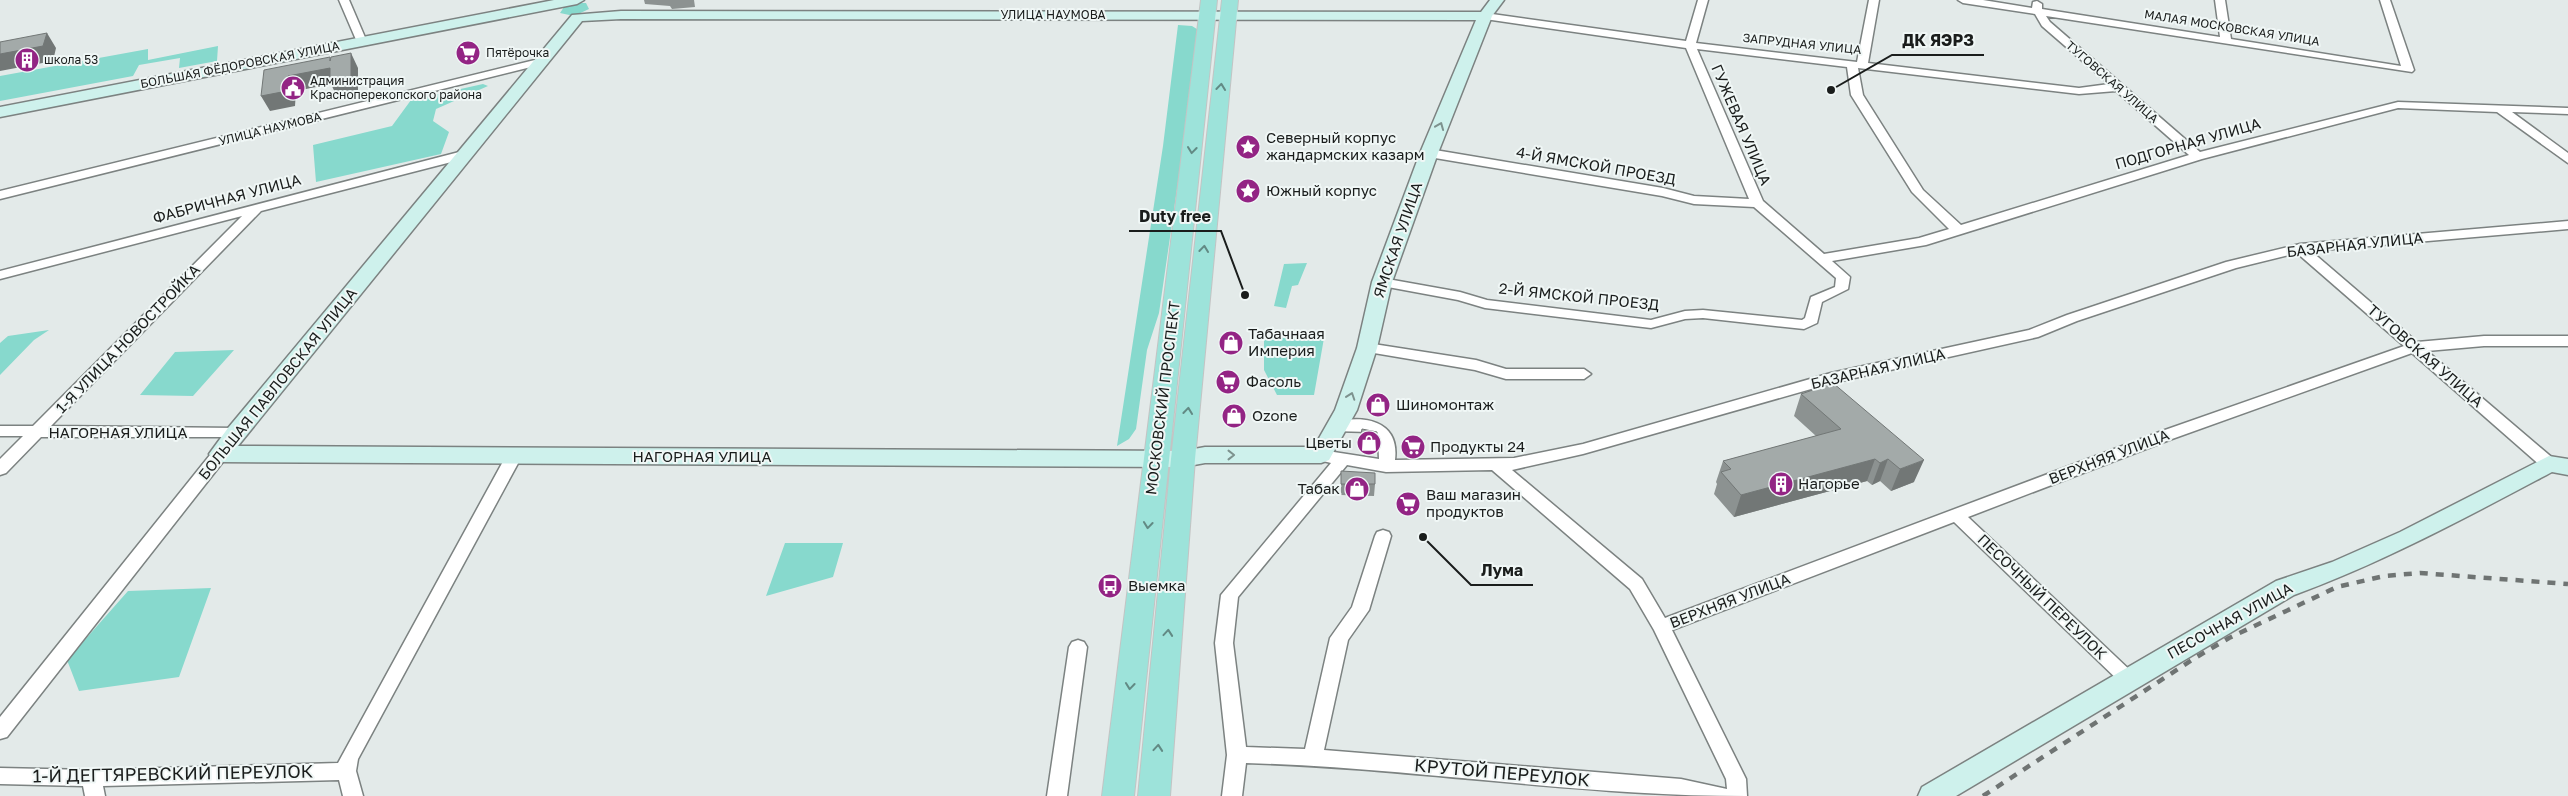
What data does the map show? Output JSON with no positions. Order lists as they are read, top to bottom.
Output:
{
  "streets": {
    "main road": [
      "УЛИЦА НАУМОВА",
      "БОЛЬШАЯ ФЁДОРОВСКАЯ УЛИЦА",
      "ЯМСКАЯ УЛИЦА",
      "БАЗАРНАЯ УЛИЦА",
      "БОЛЬШАЯ ПАВЛОВСКАЯ УЛИЦА",
      "МОСКОВСКИЙ ПРОСПЕКТ",
      "НАГОРНАЯ УЛИЦА",
      "ПЕСОЧНАЯ УЛИЦА"
    ],
    "street": [
      "МАЛАЯ МОСКОВСКАЯ УЛИЦА",
      "ЗАПРУДНАЯ УЛИЦА",
      "ТУГОВСКАЯ УЛИЦА",
      "ГУЖЕВАЯ УЛИЦА",
      "ПОДГОРНАЯ УЛИЦА",
      "4-Й ЯМСКОЙ ПРОЕЗД",
      "ФАБРИЧНАЯ УЛИЦА",
      "2-Й ЯМСКОЙ ПРОЕЗД",
      "1-Я УЛИЦА НОВОСТРОЙКА",
      "ВЕРХНЯЯ УЛИЦА",
      "ПЕСОЧНЫЙ ПЕРЕУЛОК",
      "КРУТОЙ ПЕРЕУЛОК",
      "1-Й ДЕГТЯРЕВСКИЙ ПЕРЕУЛОК"
    ]
  },
  "crossings": [
    ["УЛИЦА НАУМОВА", "ЗАПРУДНАЯ УЛИЦА"],
    ["УЛИЦА НАУМОВА", "БОЛЬШАЯ ФЁДОРОВСКАЯ УЛИЦА"],
    ["УЛИЦА НАУМОВА", "ЯМСКАЯ УЛИЦА"],
    ["УЛИЦА НАУМОВА", "БОЛЬШАЯ ПАВЛОВСКАЯ УЛИЦА"],
    ["УЛИЦА НАУМОВА", "МОСКОВСКИЙ ПРОСПЕКТ"],
    ["МАЛАЯ МОСКОВСКАЯ УЛИЦА", "ТУГОВСКАЯ УЛИЦА"],
    ["ЗАПРУДНАЯ УЛИЦА", "ТУГОВСКАЯ УЛИЦА"],
    ["ЗАПРУДНАЯ УЛИЦА", "ГУЖЕВАЯ УЛИЦА"],
    ["ЗАПРУДНАЯ УЛИЦА", "ЯМСКАЯ УЛИЦА"],
    ["БОЛЬШАЯ ФЁДОРОВСКАЯ УЛИЦА", "БОЛЬШАЯ ПАВЛОВСКАЯ УЛИЦА"],
    ["ТУГОВСКАЯ УЛИЦА", "ПОДГОРНАЯ УЛИЦА"],
    ["ТУГОВСКАЯ УЛИЦА", "БАЗАРНАЯ УЛИЦА"],
    ["ТУГОВСКАЯ УЛИЦА", "ВЕРХНЯЯ УЛИЦА"],
    ["ТУГОВСКАЯ УЛИЦА", "ПЕСОЧНАЯ УЛИЦА"],
    ["ГУЖЕВАЯ УЛИЦА", "ПОДГОРНАЯ УЛИЦА"],
    ["ГУЖЕВАЯ УЛИЦА", "4-Й ЯМСКОЙ ПРОЕЗД"],
    ["ГУЖЕВАЯ УЛИЦА", "2-Й ЯМСКОЙ ПРОЕЗД"],
    ["4-Й ЯМСКОЙ ПРОЕЗД", "ЯМСКАЯ УЛИЦА"],
    ["ФАБРИЧНАЯ УЛИЦА", "1-Я УЛИЦА НОВОСТРОЙКА"],
    ["ФАБРИЧНАЯ УЛИЦА", "БОЛЬШАЯ ПАВЛОВСКАЯ УЛИЦА"],
    ["ЯМСКАЯ УЛИЦА", "БАЗАРНАЯ УЛИЦА"],
    ["ЯМСКАЯ УЛИЦА", "2-Й ЯМСКОЙ ПРОЕЗД"],
    ["БАЗАРНАЯ УЛИЦА", "МОСКОВСКИЙ ПРОСПЕКТ"],
    ["БАЗАРНАЯ УЛИЦА", "НАГОРНАЯ УЛИЦА"],
    ["1-Я УЛИЦА НОВОСТРОЙКА", "НАГОРНАЯ УЛИЦА"],
    ["БОЛЬШАЯ ПАВЛОВСКАЯ УЛИЦА", "НАГОРНАЯ УЛИЦА"],
    ["МОСКОВСКИЙ ПРОСПЕКТ", "НАГОРНАЯ УЛИЦА"],
    ["ВЕРХНЯЯ УЛИЦА", "ПЕСОЧНЫЙ ПЕРЕУЛОК"],
    ["ПЕСОЧНЫЙ ПЕРЕУЛОК", "ПЕСОЧНАЯ УЛИЦА"]
  ],
  "one_way": ["ЯМСКАЯ УЛИЦА"],
  "places": {
    "supermarket": [
      "Пятёрочка",
      "Фасоль",
      "Продукты 24",
      "Ваш магазин продуктов"
    ],
    "building": ["школа 53", "Нагорье"],
    "public building": ["Администрация Красноперекопского района"],
    "other": ["ДК ЯЭРЗ", "Duty free", "Лума"],
    "place": ["Северный корпус жандармских казарм", "Южный корпус"],
    "shop": [
      "Табачнаая Империя",
      "Шиномонтаж",
      "Ozone",
      "Цветы",
      "Табак"
    ],
    "bus stop": ["Выемка"]
  }
}
